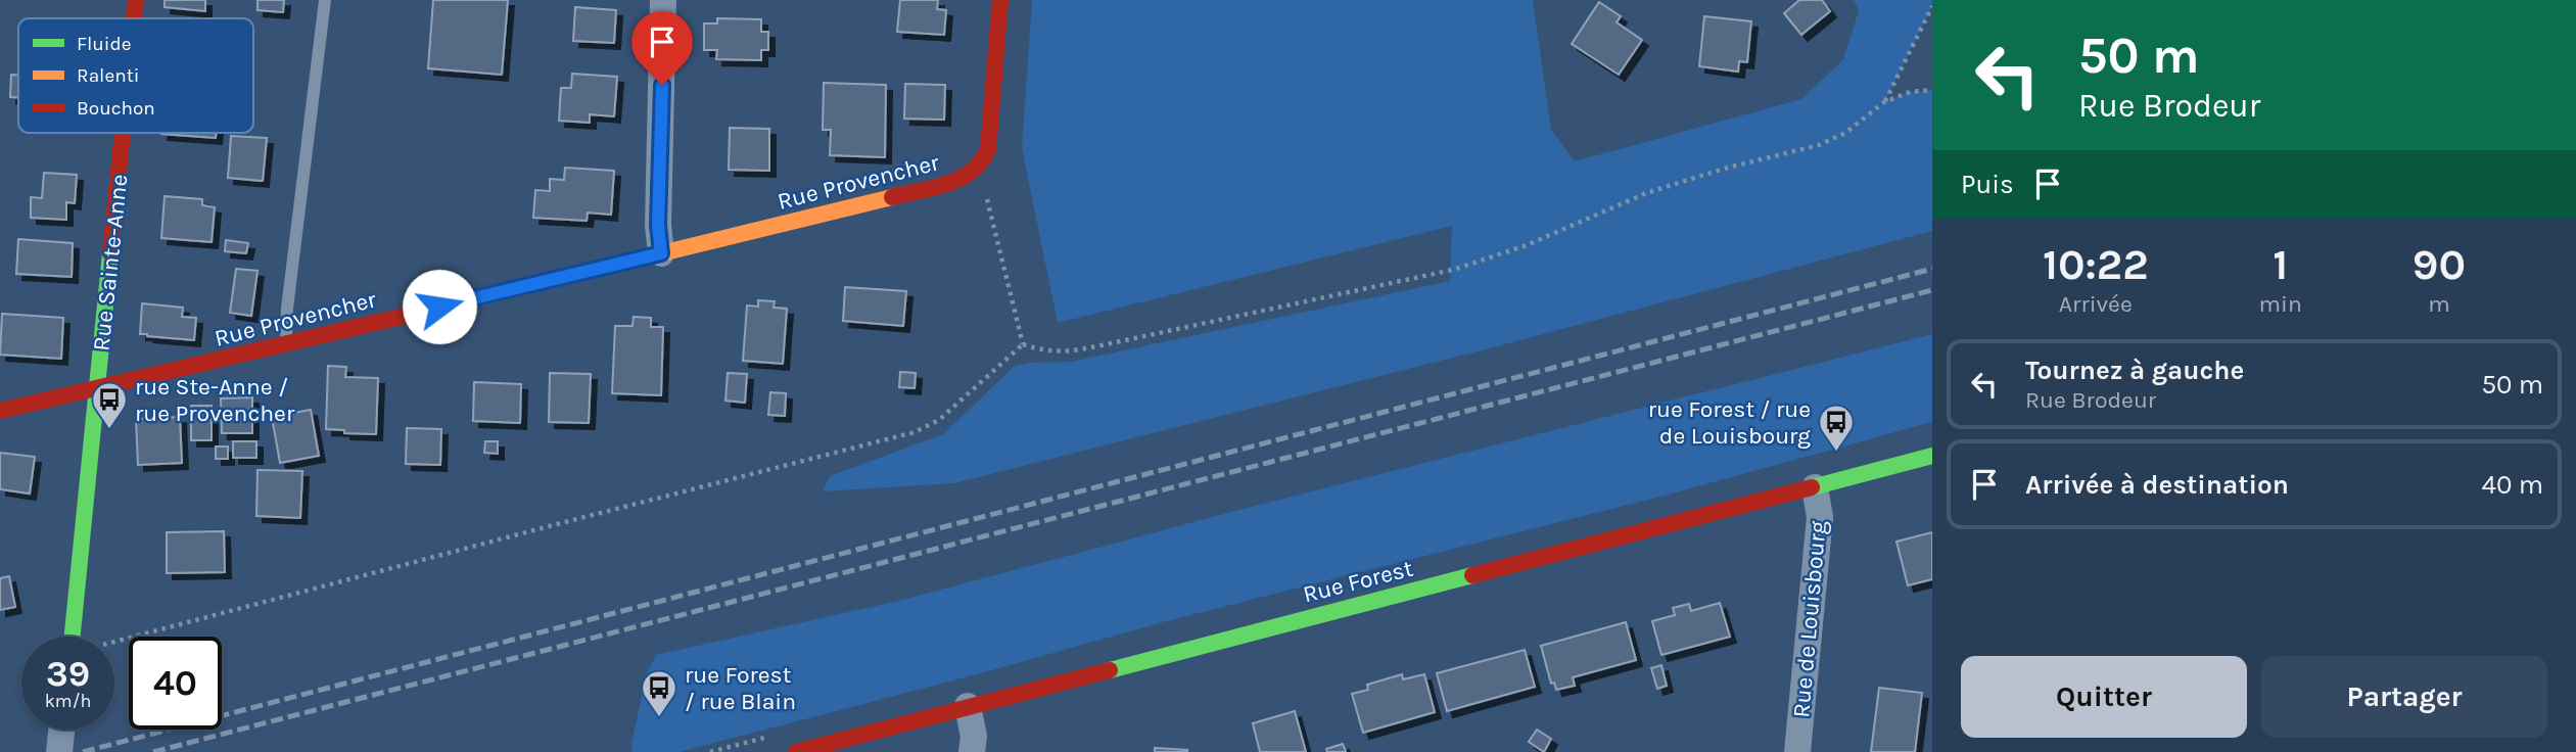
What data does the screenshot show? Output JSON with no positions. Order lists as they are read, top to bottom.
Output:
{
  "streets": {
    "street": [
      "Rue Provencher",
      "Rue Sainte-Anne",
      "Rue Forest",
      "Rue de Louisbourg"
    ]
  },
  "crossings": [
    ["Rue Provencher", "Rue Sainte-Anne"],
    ["Rue Forest", "Rue de Louisbourg"]
  ],
  "places": {
    "bus stop": ["rue Ste-Anne / rue Provencher", "rue Forest / rue de Louisbourg", "rue Forest / rue Blain"]
  },
  "legend": ["Fluide", "Ralenti", "Bouchon"],
  "page": {
    "turn": ["50 m", "Rue Brodeur"],
    "then": "Puis",
    "eta": [
      "10:22",
      "Arrivée",
      "1",
      "min",
      "90",
      "m"
    ],
    "list": [
      {
        "name": "Tournez à gauche",
        "note": "Rue Brodeur",
        "value": "50 m"
      },
      {
        "name": "Arrivée à destination",
        "value": "40 m"
      }
    ],
    "speed": "39 km/h",
    "limit": "40",
    "buttons": ["Quitter", "Partager"]
  }
}
